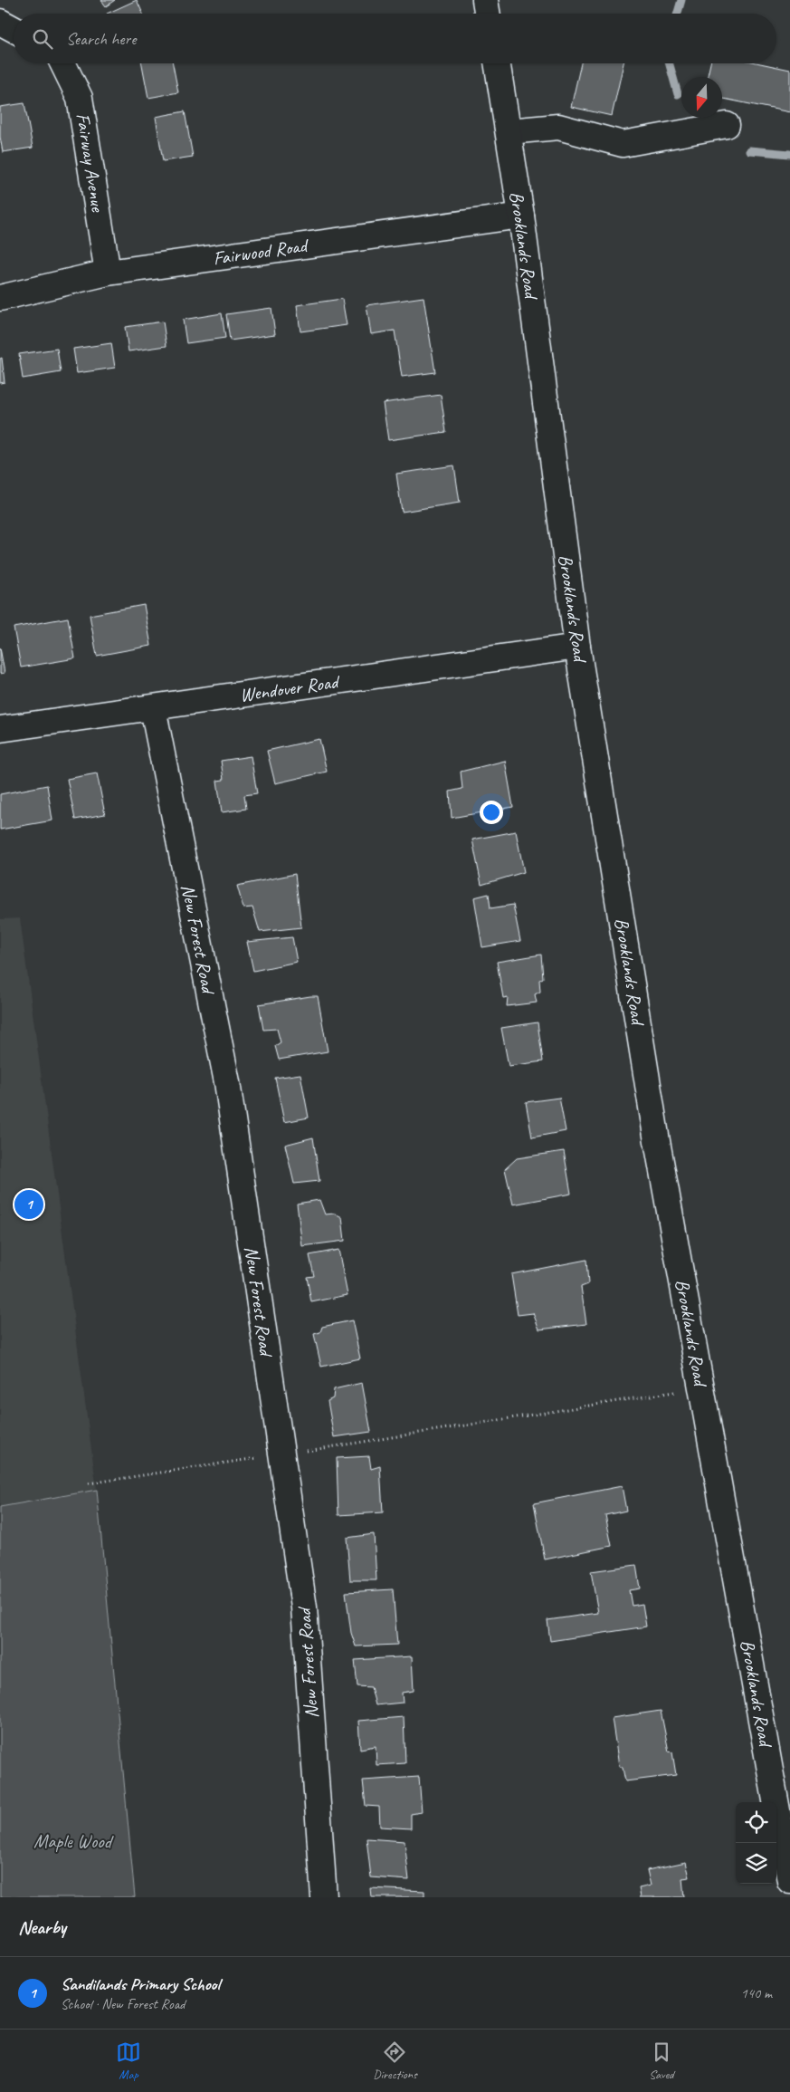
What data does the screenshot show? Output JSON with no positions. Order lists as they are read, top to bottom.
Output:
{
  "streets": {
    "street": [
      "Fairway Avenue",
      "Brooklands Road",
      "Fairwood Road",
      "Wendover Road",
      "New Forest Road"
    ]
  },
  "crossings": [
    ["Fairway Avenue", "Fairwood Road"],
    ["Brooklands Road", "Fairwood Road"],
    ["Brooklands Road", "Wendover Road"],
    ["Wendover Road", "New Forest Road"]
  ],
  "parks": ["Maple Wood"],
  "north": "bottom",
  "page": {
    "search": "Search here",
    "pins": "1",
    "heading": "Nearby",
    "list": [
      {
        "mark": "1",
        "name": "Sandilands Primary School",
        "note": "School · New Forest Road",
        "value": "140 m"
      }
    ],
    "nav": ["Map", "Directions", "Saved"]
  }
}
